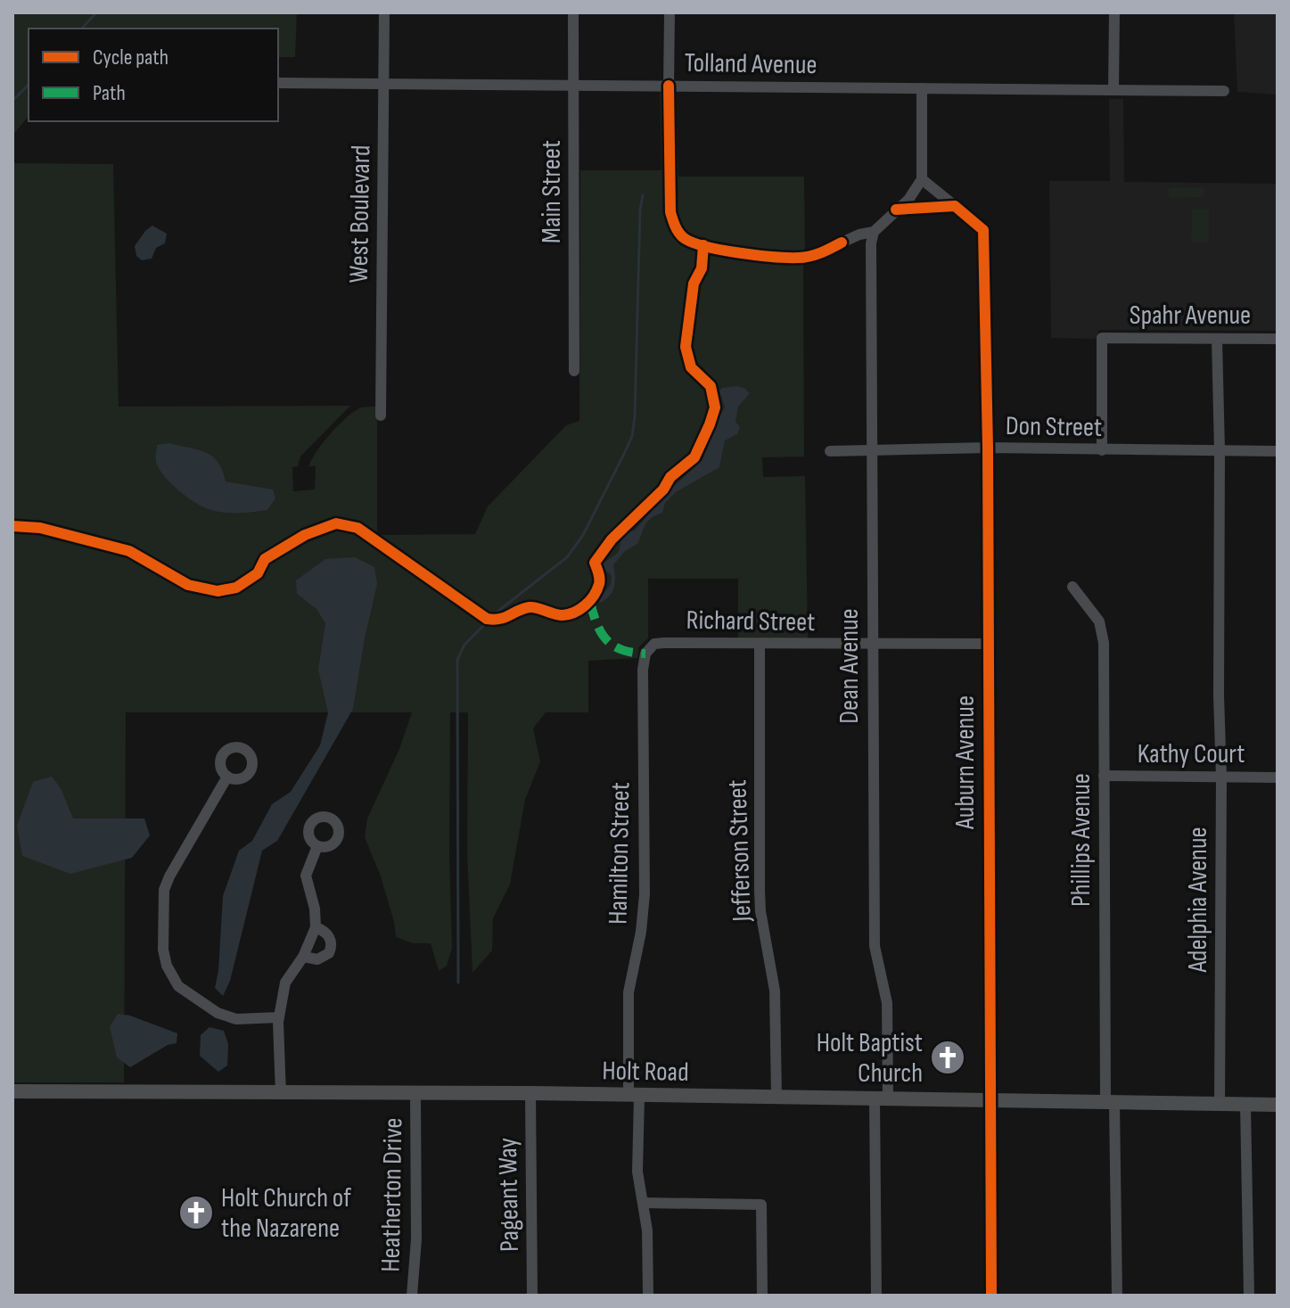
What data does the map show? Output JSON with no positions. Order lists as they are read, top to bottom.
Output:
{
  "streets": {
    "main road": ["Holt Road"],
    "street": [
      "Tolland Avenue",
      "Main Street",
      "West Boulevard",
      "Spahr Avenue",
      "Don Street",
      "Richard Street",
      "Dean Avenue",
      "Kathy Court",
      "Auburn Avenue",
      "Phillips Avenue",
      "Jefferson Street",
      "Hamilton Street",
      "Adelphia Avenue",
      "Heatherton Drive",
      "Pageant Way"
    ]
  },
  "crossings": [
    ["Tolland Avenue", "Main Street"],
    ["Tolland Avenue", "West Boulevard"],
    ["Spahr Avenue", "Don Street"],
    ["Don Street", "Dean Avenue"],
    ["Don Street", "Auburn Avenue"],
    ["Don Street", "Adelphia Avenue"],
    ["Richard Street", "Dean Avenue"],
    ["Richard Street", "Auburn Avenue"],
    ["Richard Street", "Jefferson Street"],
    ["Richard Street", "Hamilton Street"],
    ["Dean Avenue", "Holt Road"],
    ["Kathy Court", "Phillips Avenue"],
    ["Kathy Court", "Adelphia Avenue"],
    ["Auburn Avenue", "Holt Road"],
    ["Phillips Avenue", "Holt Road"],
    ["Jefferson Street", "Holt Road"],
    ["Hamilton Street", "Holt Road"],
    ["Adelphia Avenue", "Holt Road"],
    ["Holt Road", "Heatherton Drive"],
    ["Holt Road", "Pageant Way"]
  ],
  "places": {
    "church": ["Holt Baptist Church", "Holt Church of the Nazarene"]
  },
  "legend": ["Cycle path", "Path"]
}
